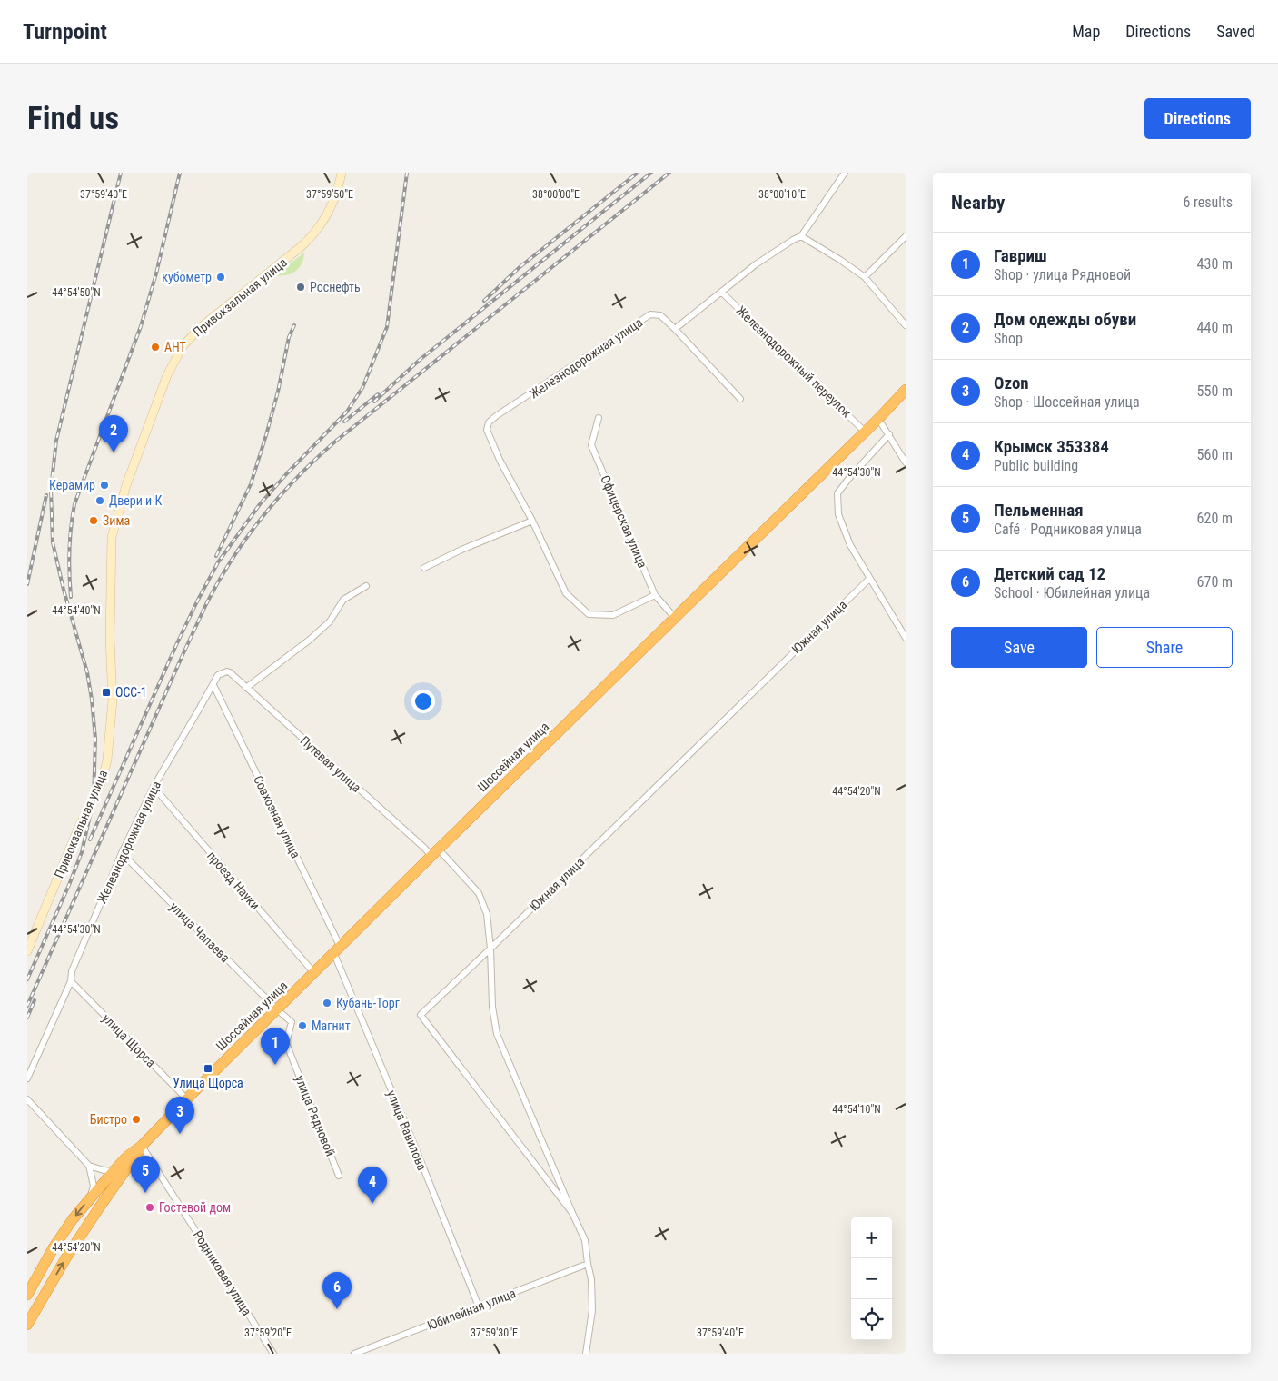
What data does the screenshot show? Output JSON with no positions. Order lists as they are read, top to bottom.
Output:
{
  "streets": {
    "highway": ["Шоссейная улица"],
    "main road": ["Привокзальная улица"],
    "street": [
      "Железнодорожная улица",
      "Железнодорожный переулок",
      "Офицерская улица",
      "Южная улица",
      "Путевая улица",
      "Совхозная улица",
      "проезд Науки",
      "улица Чапаева",
      "улица Щорса",
      "улица Рядновой",
      "улица Вавилова",
      "Родниковая улица",
      "Юбилейная улица"
    ]
  },
  "crossings": [
    ["Железнодорожная улица", "Путевая улица"],
    ["Железнодорожная улица", "Совхозная улица"],
    ["Железнодорожная улица", "проезд Науки"],
    ["Железнодорожная улица", "улица Чапаева"],
    ["Железнодорожная улица", "улица Щорса"],
    ["Железнодорожный переулок", "Шоссейная улица"],
    ["Офицерская улица", "Шоссейная улица"],
    ["Южная улица", "Путевая улица"],
    ["Шоссейная улица", "Путевая улица"],
    ["Шоссейная улица", "Совхозная улица"],
    ["Шоссейная улица", "проезд Науки"],
    ["Шоссейная улица", "улица Чапаева"],
    ["Шоссейная улица", "улица Щорса"],
    ["Шоссейная улица", "улица Рядновой"],
    ["Шоссейная улица", "улица Вавилова"],
    ["Шоссейная улица", "Родниковая улица"],
    ["Совхозная улица", "улица Вавилова"],
    ["улица Чапаева", "улица Рядновой"],
    ["улица Вавилова", "Юбилейная улица"]
  ],
  "places": {
    "other": [
      "кубометр",
      "Роснефть",
      "АНТ",
      "Керамир",
      "Двери и К",
      "Зима",
      "Кубань-Торг",
      "Магнит",
      "Бистро",
      "Гостевой дом"
    ],
    "transit": ["ОСС-1", "Улица Щорса"]
  },
  "page": {
    "header": "Turnpoint",
    "nav": ["Map", "Directions", "Saved"],
    "buttons": [
      "Directions",
      ["Save", "Share"]
    ],
    "title": "Find us",
    "heading": ["Nearby", "6 results"],
    "list": [
      {
        "mark": "1",
        "name": "Гавриш",
        "note": "Shop · улица Рядновой",
        "value": "430 m"
      },
      {
        "mark": "2",
        "name": "Дом одежды обуви",
        "note": "Shop",
        "value": "440 m"
      },
      {
        "mark": "3",
        "name": "Ozon",
        "note": "Shop · Шоссейная улица",
        "value": "550 m"
      },
      {
        "mark": "4",
        "name": "Крымск 353384",
        "note": "Public building",
        "value": "560 m"
      },
      {
        "mark": "5",
        "name": "Пельменная",
        "note": "Café · Родниковая улица",
        "value": "620 m"
      },
      {
        "mark": "6",
        "name": "Детский сад 12",
        "note": "School · Юбилейная улица",
        "value": "670 m"
      }
    ],
    "pins": [
      "2",
      "1",
      "3",
      "5",
      "4",
      "6"
    ],
    "map_buttons": ["+", "−"]
  },
  "coordinates": [
    "37°59'40\"E",
    "37°59'50\"E",
    "38°00'00\"E",
    "38°00'10\"E",
    "44°54'50\"N",
    "44°54'30\"N",
    "44°54'40\"N",
    "44°54'20\"N",
    "44°54'10\"N",
    "37°59'20\"E",
    "37°59'30\"E"
  ]
}
